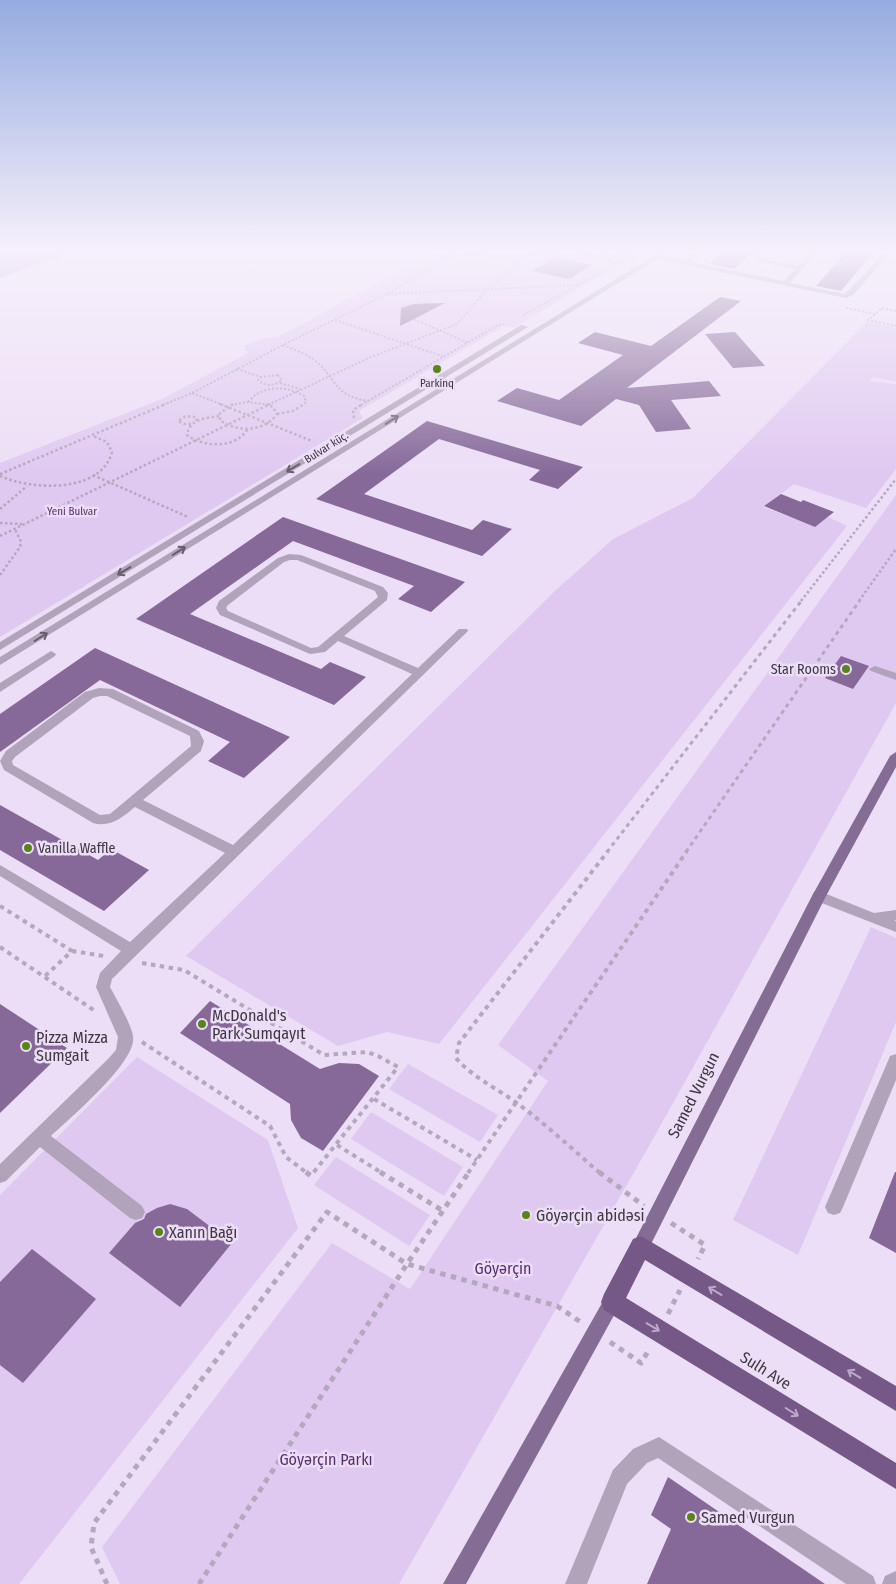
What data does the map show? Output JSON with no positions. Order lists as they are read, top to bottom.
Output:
{
  "streets": {
    "highway": ["Samed Vurgun", "Sulh Ave"],
    "street": ["Bulvar küç."]
  },
  "crossings": [
    ["Samed Vurgun", "Sulh Ave"]
  ],
  "parks": ["Yeni Bulvar", "Göyərçin", "Göyərçin Parkı"],
  "places": [
    "Parkinq",
    "Star Rooms",
    "Vanilla Waffle",
    "McDonald's Park Sumqayıt",
    "Pizza Mizza Sumgait",
    "Göyərçin abidəsi",
    "Xanın Bağı",
    "Samed Vurgun"
  ]
}
